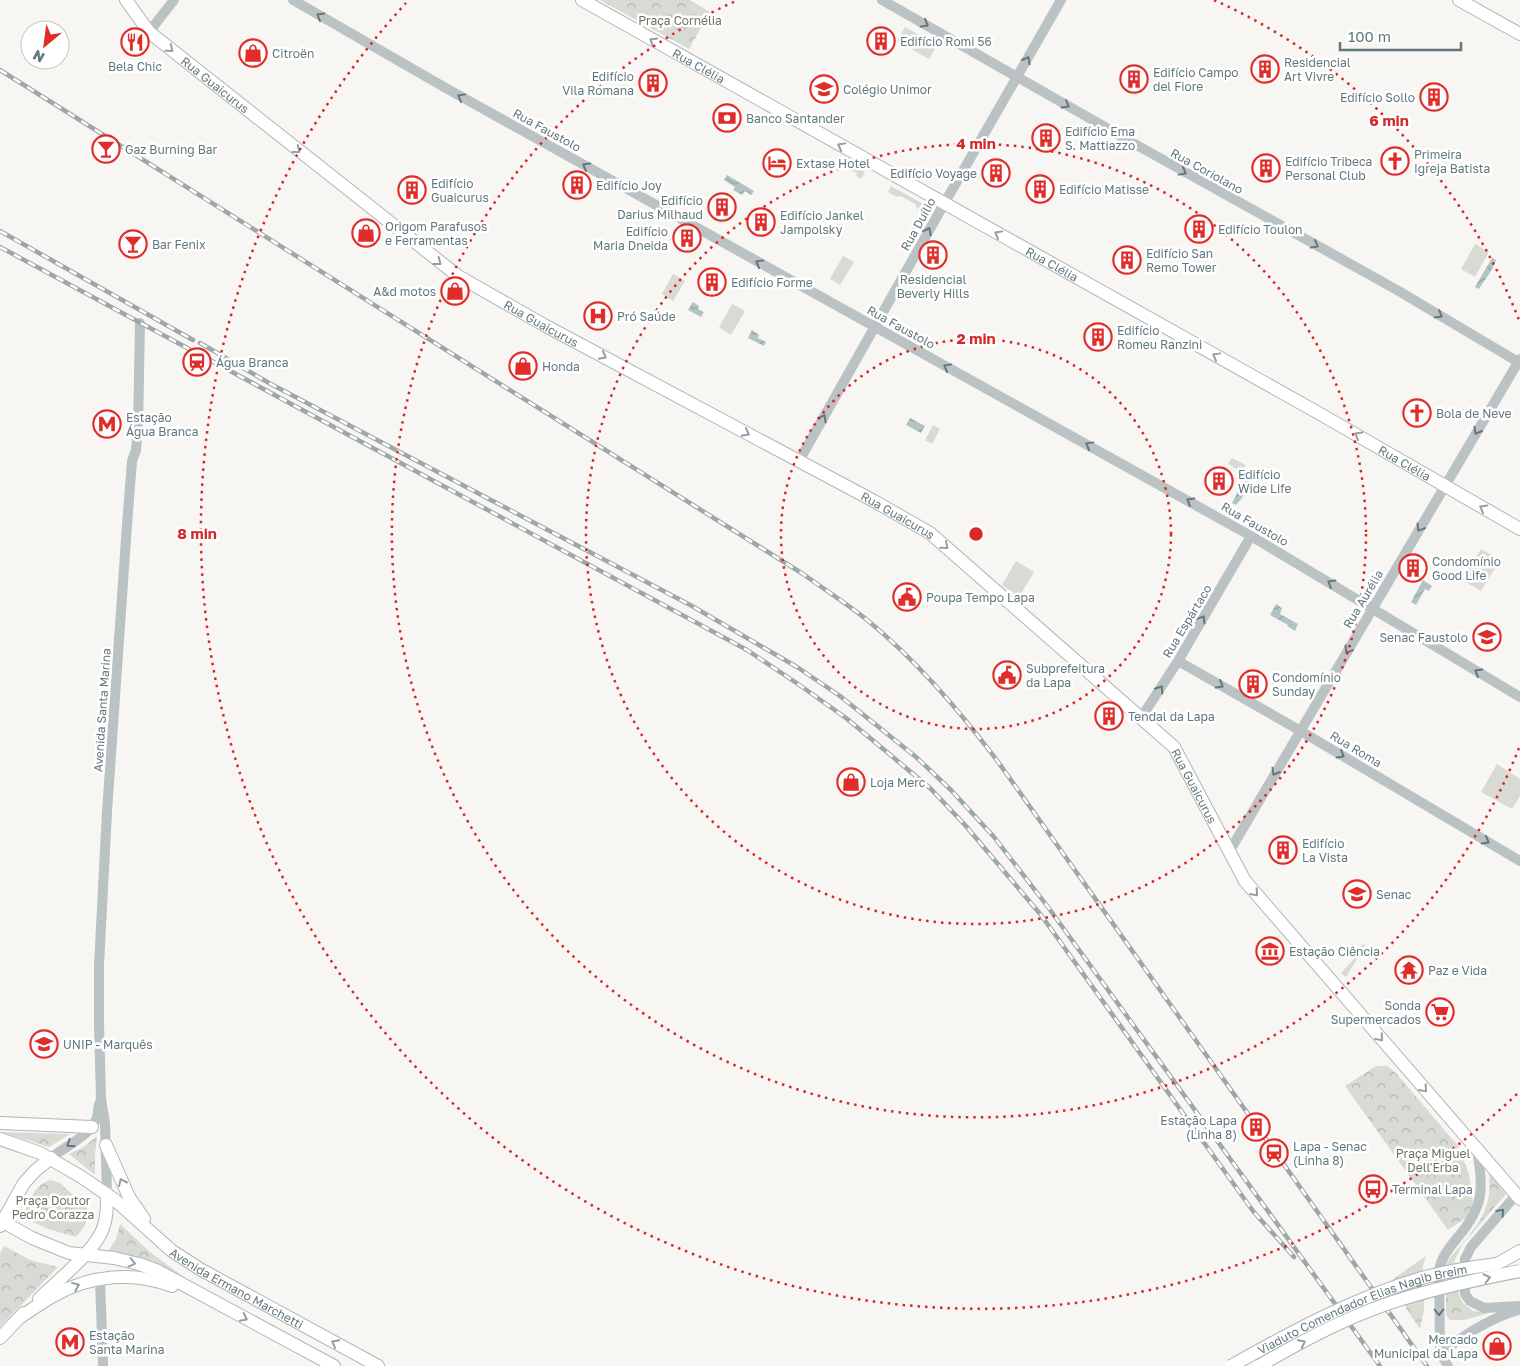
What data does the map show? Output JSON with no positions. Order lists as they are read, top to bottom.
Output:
{
  "streets": {
    "main road": [
      "Rua Clélia",
      "Rua Guaicurus",
      "Avenida Ermano Marchetti",
      "Viaduto Comendador Elias Nagib Breim"
    ],
    "street": [
      "Rua Faustolo",
      "Rua Coriolano",
      "Rua Duílio",
      "Rua Aurélia",
      "Rua Espártaco",
      "Avenida Santa Marina",
      "Rua Roma"
    ]
  },
  "crossings": [
    ["Rua Clélia", "Rua Duílio"],
    ["Rua Clélia", "Rua Aurélia"],
    ["Rua Guaicurus", "Rua Duílio"],
    ["Rua Guaicurus", "Rua Aurélia"],
    ["Rua Guaicurus", "Rua Espártaco"],
    ["Rua Faustolo", "Rua Duílio"],
    ["Rua Faustolo", "Rua Aurélia"],
    ["Rua Faustolo", "Rua Espártaco"],
    ["Rua Coriolano", "Rua Duílio"],
    ["Rua Coriolano", "Rua Aurélia"],
    ["Rua Aurélia", "Rua Roma"],
    ["Rua Espártaco", "Rua Roma"],
    ["Avenida Santa Marina", "Avenida Ermano Marchetti"]
  ],
  "one_way": [
    "Rua Clélia",
    "Rua Guaicurus",
    "Rua Faustolo",
    "Rua Coriolano",
    "Rua Duílio",
    "Rua Aurélia",
    "Rua Espártaco",
    "Rua Roma"
  ],
  "parks": ["Praça Cornélia", "Praça Miguel Dell'Erba", "Praça Doutor Pedro Corazza"],
  "places": {
    "building": [
      "Edifício Romi 56",
      "Residencial Art Vivre",
      "Edifício Campo del Fiore",
      "Edifício Vila Romana",
      "Edifício Sollo",
      "Edifício Ema S. Mattiazzo",
      "Edifício Tribeca Personal Club",
      "Edifício Voyage",
      "Edifício Joy",
      "Edifício Matisse",
      "Edifício Guaicurus",
      "Edifício Darius Milhaud",
      "Edifício Jankel Jampolsky",
      "Edifício Toulon",
      "Edifício Maria Dneida",
      "Residencial Beverly Hills",
      "Edifício San Remo Tower",
      "Edifício Forme",
      "Edifício Romeu Ranzini",
      "Edifício Wide Life",
      "Condomínio Good Life",
      "Condomínio Sunday",
      "Tendal da Lapa",
      "Edifício La Vista",
      "Estação Lapa (Linha 8)"
    ],
    "restaurant": ["Bela Chic"],
    "shop": [
      "Citroën",
      "Origom Parafusos e Ferramentas",
      "A&d motos",
      "Honda",
      "Loja Merc",
      "Mercado Municipal da Lapa"
    ],
    "school or university": [
      "Colégio Unimor",
      "Senac Faustolo",
      "Senac",
      "UNIP - Marquês"
    ],
    "bank": ["Banco Santander"],
    "bar": ["Gaz Burning Bar", "Bar Fenix"],
    "church": ["Primeira Igreja Batista", "Bola de Neve"],
    "hotel": ["Extase Hotel"],
    "hospital": ["Pró Saúde"],
    "station": ["Água Branca", "Lapa - Senac (Linha 8)"],
    "metro station": ["Estação Água Branca", "Estação Santa Marina"],
    "public building": ["Poupa Tempo Lapa", "Subprefeitura da Lapa"],
    "museum": ["Estação Ciência"],
    "temple": ["Paz e Vida"],
    "supermarket": ["Sonda Supermercados"],
    "bus stop": ["Terminal Lapa"]
  },
  "scale_bar": "100 m",
  "north": "bottom left",
  "rings": [
    "6 min",
    "4 min",
    "2 min",
    "8 min"
  ]
}
